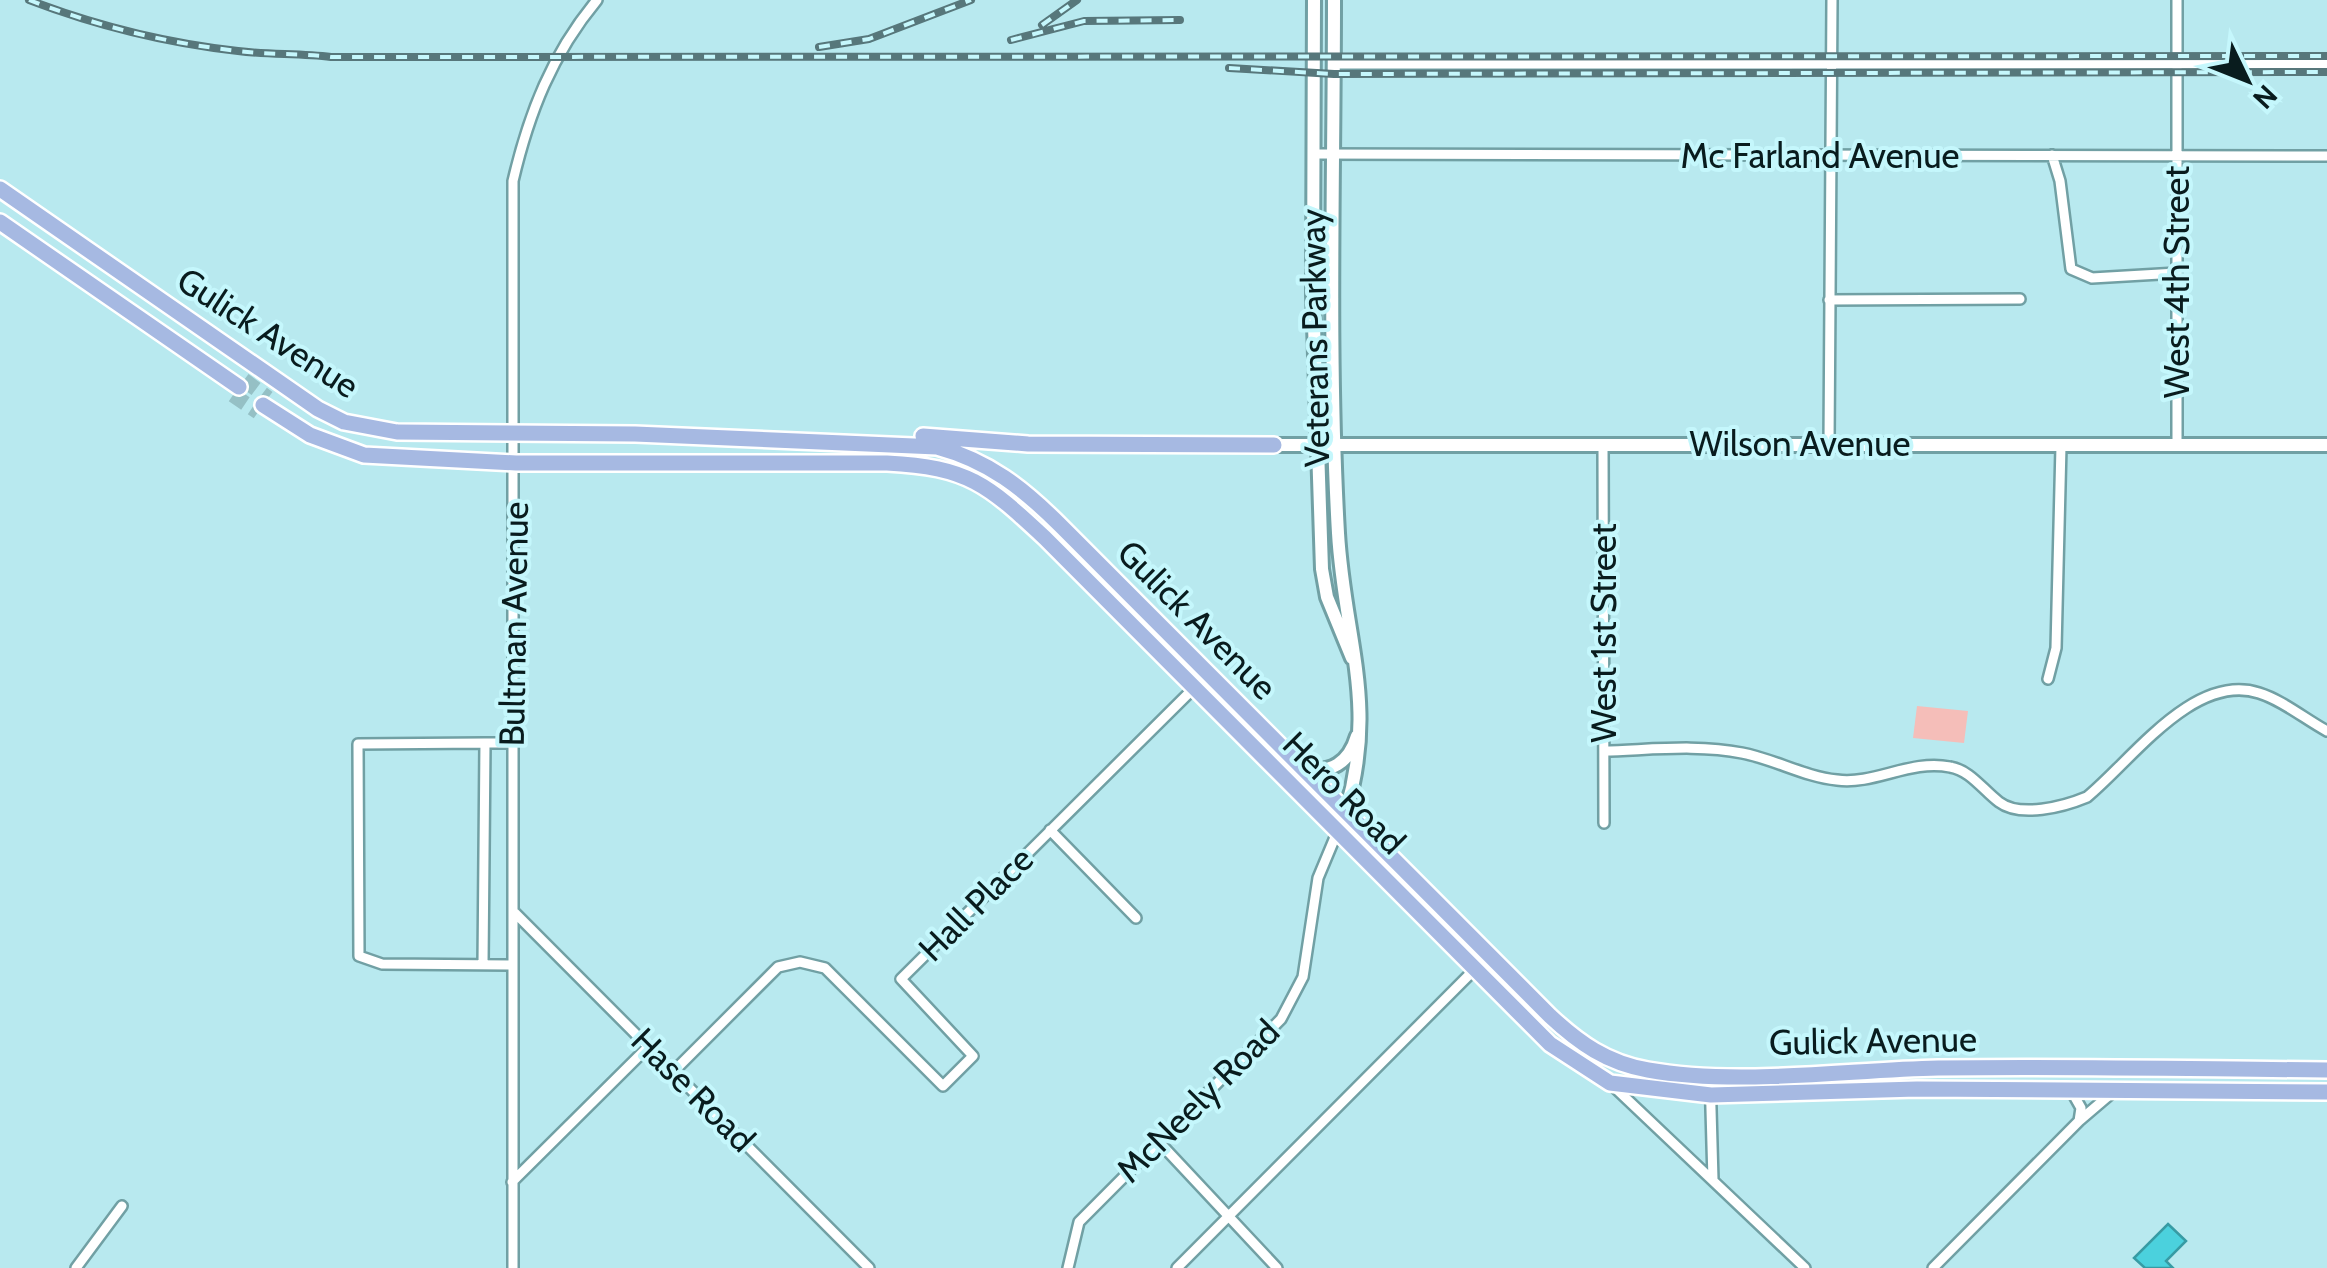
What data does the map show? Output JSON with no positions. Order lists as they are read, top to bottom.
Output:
{
  "streets": {
    "main road": [
      "Gulick Avenue",
      "Veterans Parkway",
      "Wilson Avenue",
      "Hero Road"
    ],
    "street": [
      "Mc Farland Avenue",
      "West 4th Street",
      "Bultman Avenue",
      "West 1st Street",
      "Hall Place",
      "Hase Road",
      "McNeely Road"
    ]
  },
  "crossings": [
    ["Mc Farland Avenue", "West 4th Street"],
    ["Mc Farland Avenue", "Veterans Parkway"],
    ["West 4th Street", "Wilson Avenue"],
    ["Gulick Avenue", "Veterans Parkway"],
    ["Gulick Avenue", "Bultman Avenue"],
    ["Gulick Avenue", "Hero Road"],
    ["Gulick Avenue", "McNeely Road"],
    ["Veterans Parkway", "Wilson Avenue"],
    ["Veterans Parkway", "McNeely Road"],
    ["Wilson Avenue", "West 1st Street"],
    ["Bultman Avenue", "Hero Road"],
    ["Bultman Avenue", "Hase Road"],
    ["Hero Road", "Hall Place"],
    ["Hero Road", "McNeely Road"],
    ["Hall Place", "Hase Road"]
  ],
  "north": "bottom right"
}
